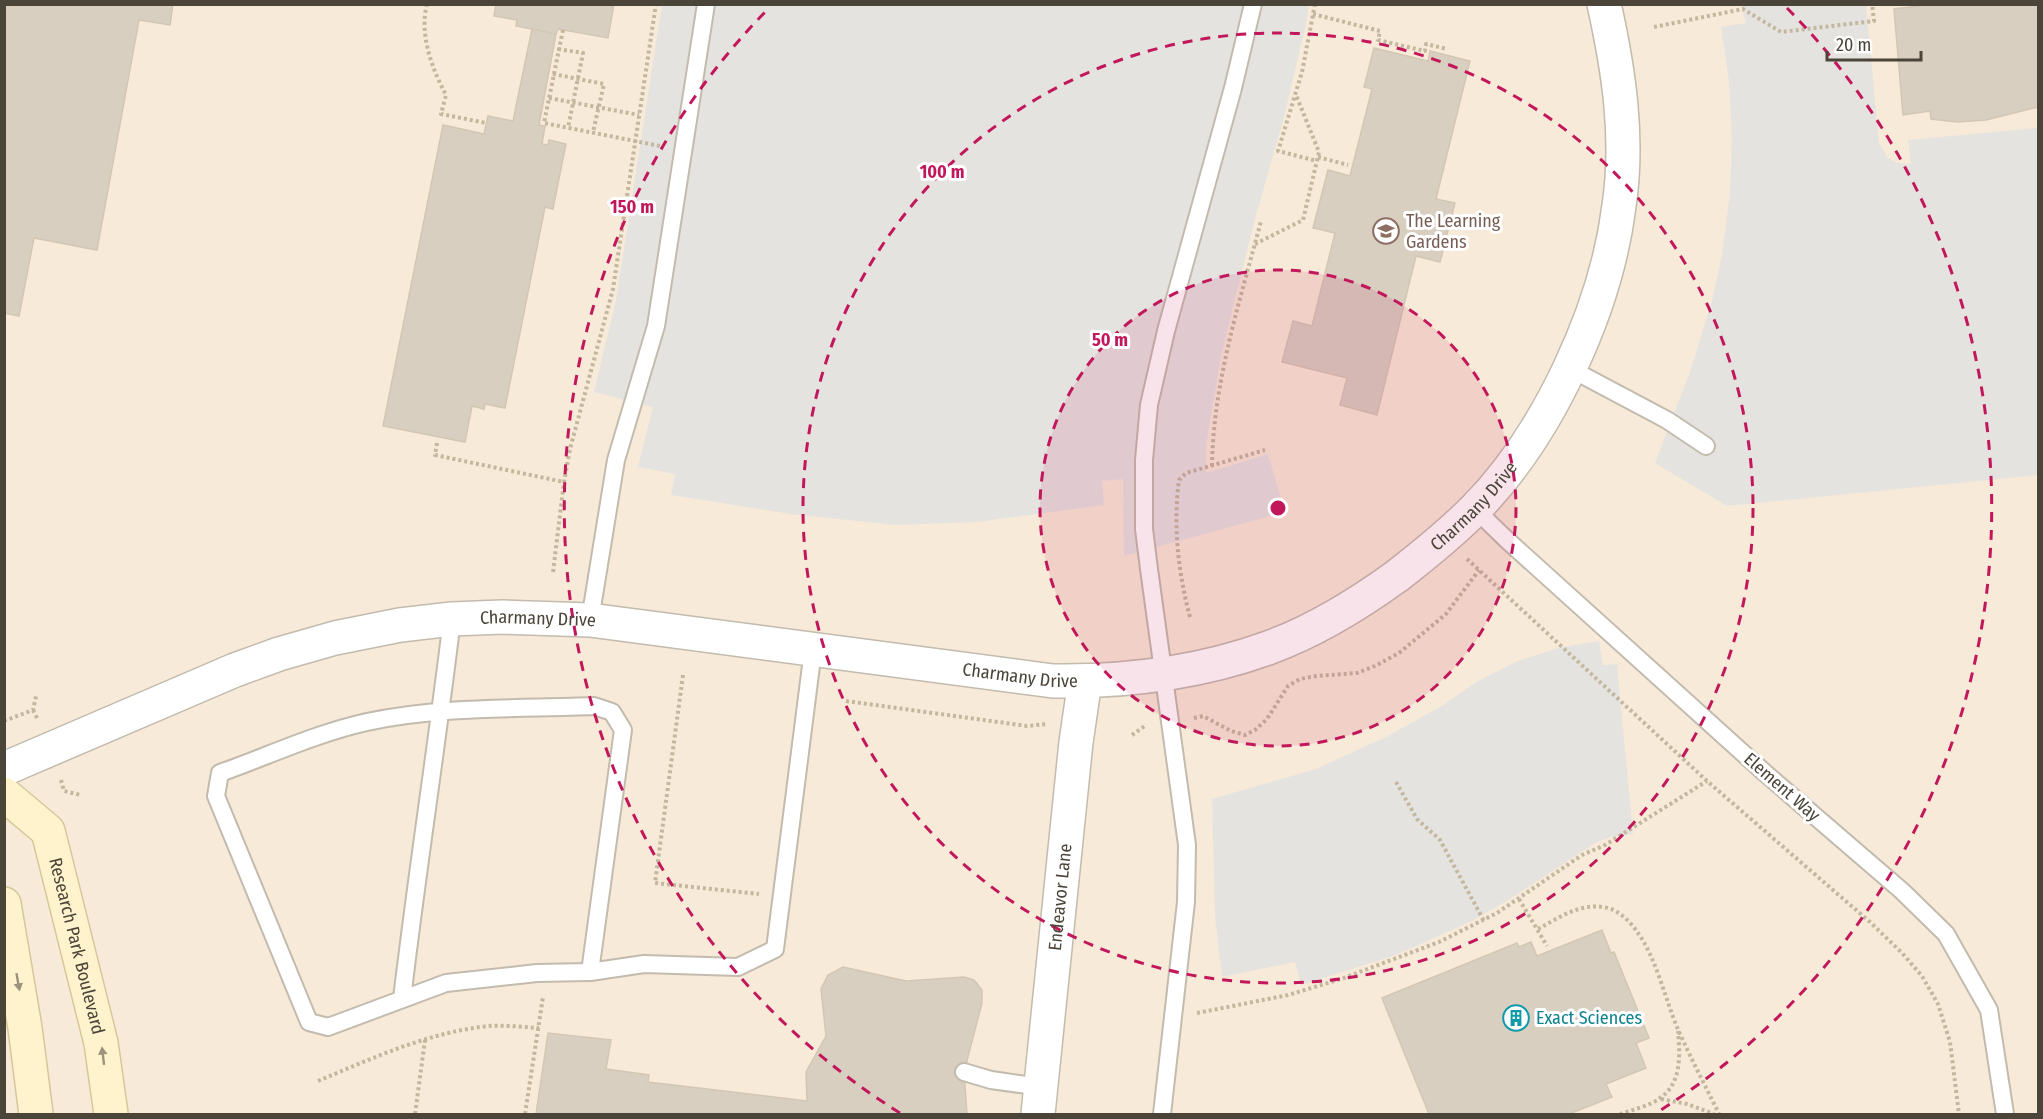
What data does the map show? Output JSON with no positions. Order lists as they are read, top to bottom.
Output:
{
  "streets": {
    "street": ["Charmany Drive", "Endeavor Lane", "Research Park Boulevard"],
    "lane": ["Element Way"]
  },
  "crossings": [
    ["Charmany Drive", "Element Way"],
    ["Charmany Drive", "Endeavor Lane"]
  ],
  "places": {
    "school or university": ["The Learning Gardens"],
    "building": ["Exact Sciences"]
  },
  "scale_bar": "20 m",
  "rings": ["100 m", "150 m", "50 m"]
}
